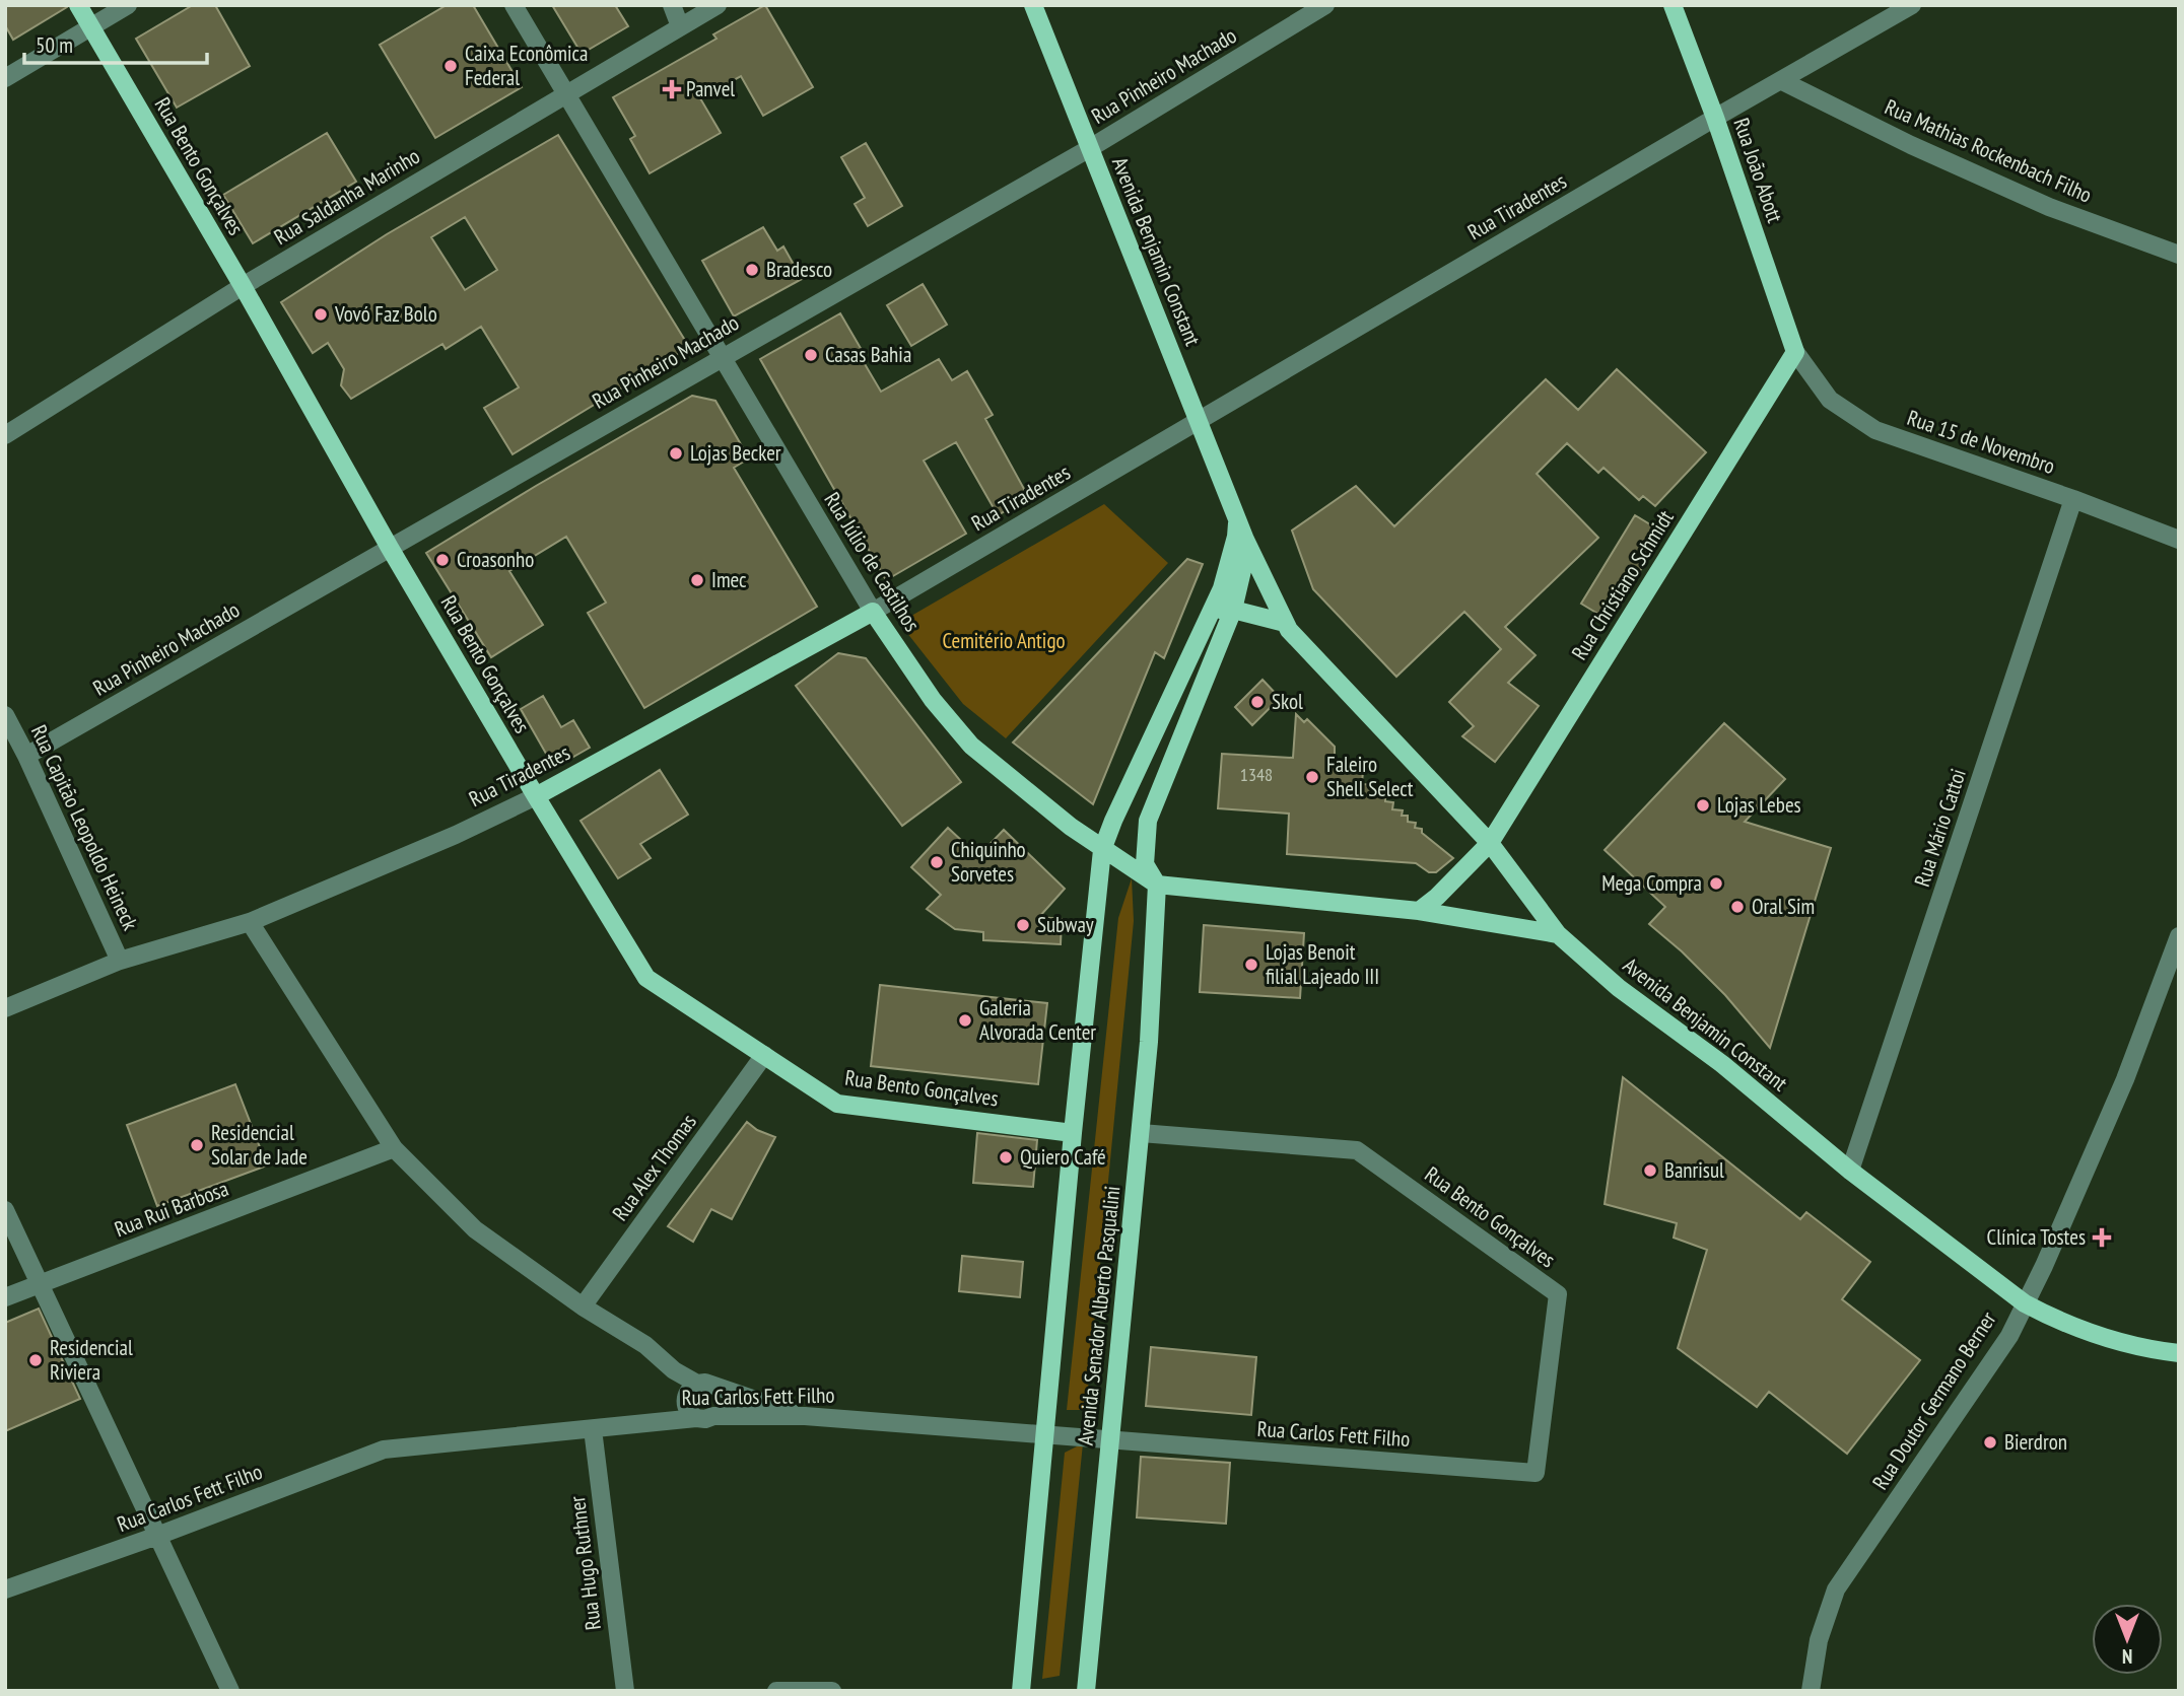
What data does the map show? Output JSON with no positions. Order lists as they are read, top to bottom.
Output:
{
  "streets": {
    "main road": [
      "Rua Bento Gonçalves",
      "Rua João Abott",
      "Rua Tiradentes",
      "Avenida Benjamin Constant",
      "Rua Júlio de Castilhos",
      "Rua Christiano Schmidt",
      "Avenida Senador Alberto Pasqualini"
    ],
    "street": [
      "Rua Pinheiro Machado",
      "Rua Mathias Rockenbach Filho",
      "Rua Saldanha Marinho",
      "Rua 15 de Novembro",
      "Rua Capitão Leopoldo Heineck",
      "Rua Mário Cattoi",
      "Rua Alex Thomas",
      "Rua Rui Barbosa",
      "Rua Carlos Fett Filho",
      "Rua Doutor Germano Berner",
      "Rua Hugo Ruthner"
    ]
  },
  "crossings": [
    ["Rua Pinheiro Machado", "Rua Bento Gonçalves"],
    ["Rua Pinheiro Machado", "Avenida Benjamin Constant"],
    ["Rua Pinheiro Machado", "Rua Júlio de Castilhos"],
    ["Rua Pinheiro Machado", "Rua Capitão Leopoldo Heineck"],
    ["Rua Mathias Rockenbach Filho", "Rua Tiradentes"],
    ["Rua Bento Gonçalves", "Rua Saldanha Marinho"],
    ["Rua Bento Gonçalves", "Rua Tiradentes"],
    ["Rua Bento Gonçalves", "Rua Alex Thomas"],
    ["Rua Bento Gonçalves", "Avenida Senador Alberto Pasqualini"],
    ["Rua Bento Gonçalves", "Rua Carlos Fett Filho"],
    ["Rua João Abott", "Rua Tiradentes"],
    ["Rua João Abott", "Rua 15 de Novembro"],
    ["Rua João Abott", "Rua Christiano Schmidt"],
    ["Rua Saldanha Marinho", "Rua Júlio de Castilhos"],
    ["Rua Tiradentes", "Avenida Benjamin Constant"],
    ["Rua Tiradentes", "Rua Júlio de Castilhos"],
    ["Rua Tiradentes", "Rua Capitão Leopoldo Heineck"],
    ["Avenida Benjamin Constant", "Rua Júlio de Castilhos"],
    ["Avenida Benjamin Constant", "Rua Christiano Schmidt"],
    ["Avenida Benjamin Constant", "Rua Mário Cattoi"],
    ["Avenida Benjamin Constant", "Avenida Senador Alberto Pasqualini"],
    ["Avenida Benjamin Constant", "Rua Doutor Germano Berner"],
    ["Rua 15 de Novembro", "Rua Christiano Schmidt"],
    ["Rua 15 de Novembro", "Rua Mário Cattoi"],
    ["Rua Júlio de Castilhos", "Avenida Senador Alberto Pasqualini"],
    ["Avenida Senador Alberto Pasqualini", "Rua Carlos Fett Filho"],
    ["Rua Carlos Fett Filho", "Rua Hugo Ruthner"]
  ],
  "parks": ["Cemitério Antigo"],
  "places": {
    "other": [
      "Caixa Econômica Federal",
      "Bradesco",
      "Vovó Faz Bolo",
      "Casas Bahia",
      "Lojas Becker",
      "Croasonho",
      "Imec",
      "Skol",
      "Faleiro Shell Select",
      "Lojas Lebes",
      "Chiquinho Sorvetes",
      "Mega Compra",
      "Oral Sim",
      "Subway",
      "Lojas Benoit filial Lajeado III",
      "Galeria Alvorada Center",
      "Residencial Solar de Jade",
      "Quiero Café",
      "Banrisul",
      "Residencial Riviera",
      "Bierdron"
    ],
    "health": ["Panvel", "Clínica Tostes"]
  },
  "house_numbers": ["1348"],
  "scale_bar": "50 m",
  "north": "bottom"
}
